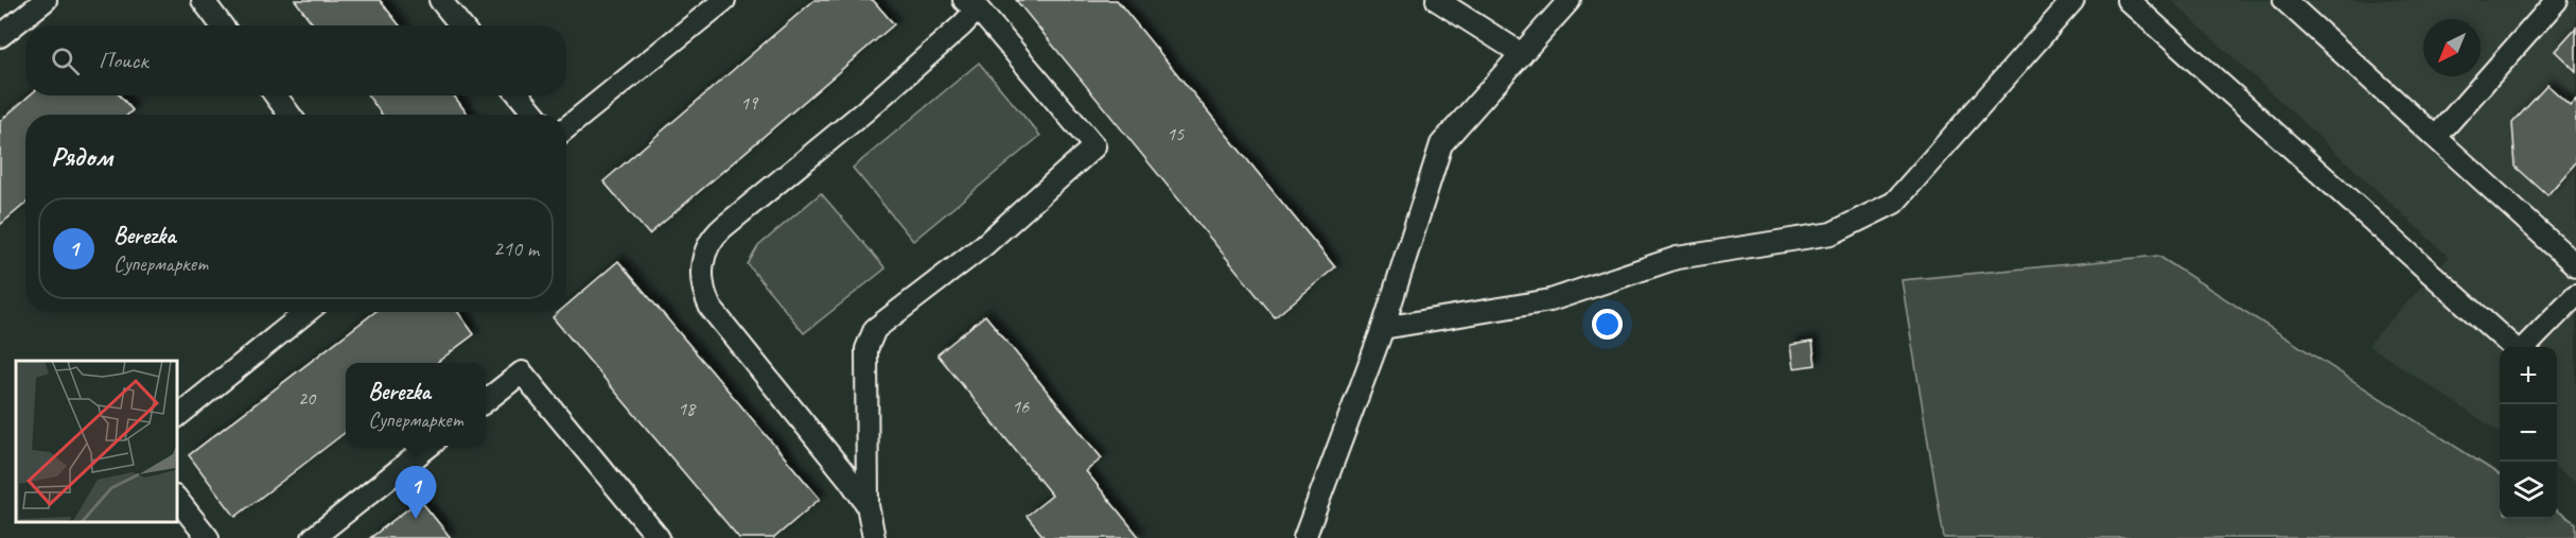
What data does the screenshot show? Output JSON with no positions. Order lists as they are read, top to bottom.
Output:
{
  "house_numbers": [
    "19",
    "15",
    "20",
    "16",
    "18"
  ],
  "north": "bottom left",
  "page": {
    "search": "Поиск",
    "heading": "Рядом",
    "list": [
      {
        "mark": "1",
        "name": "Berezka",
        "note": "Супермаркет",
        "value": "210 m"
      }
    ],
    "map_buttons": ["+", "−"],
    "popup": ["Berezka", "Супермаркет"],
    "pins": "1"
  }
}
